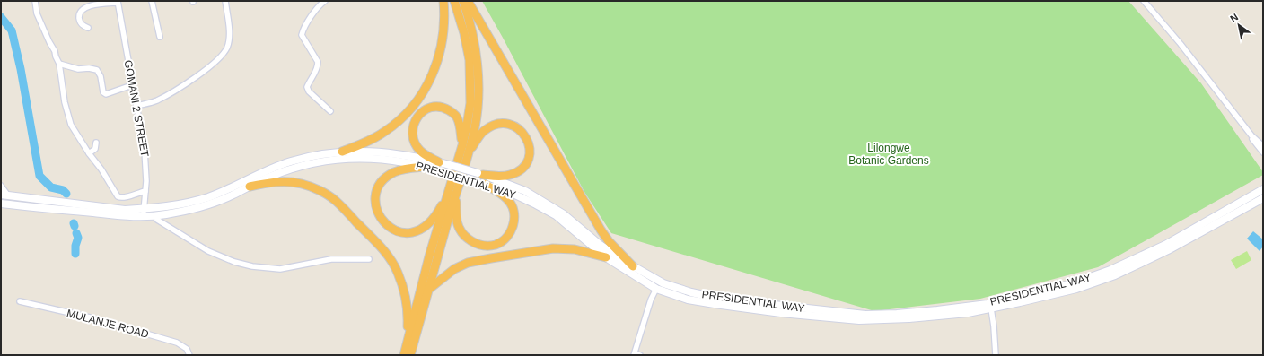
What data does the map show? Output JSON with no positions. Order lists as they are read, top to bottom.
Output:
{
  "streets": {
    "main road": ["PRESIDENTIAL WAY"],
    "street": ["GOMANI 2 STREET", "MULANJE ROAD"]
  },
  "crossings": [
    ["GOMANI 2 STREET", "PRESIDENTIAL WAY"]
  ],
  "parks": ["Lilongwe Botanic Gardens"],
  "north": "top left"
}
